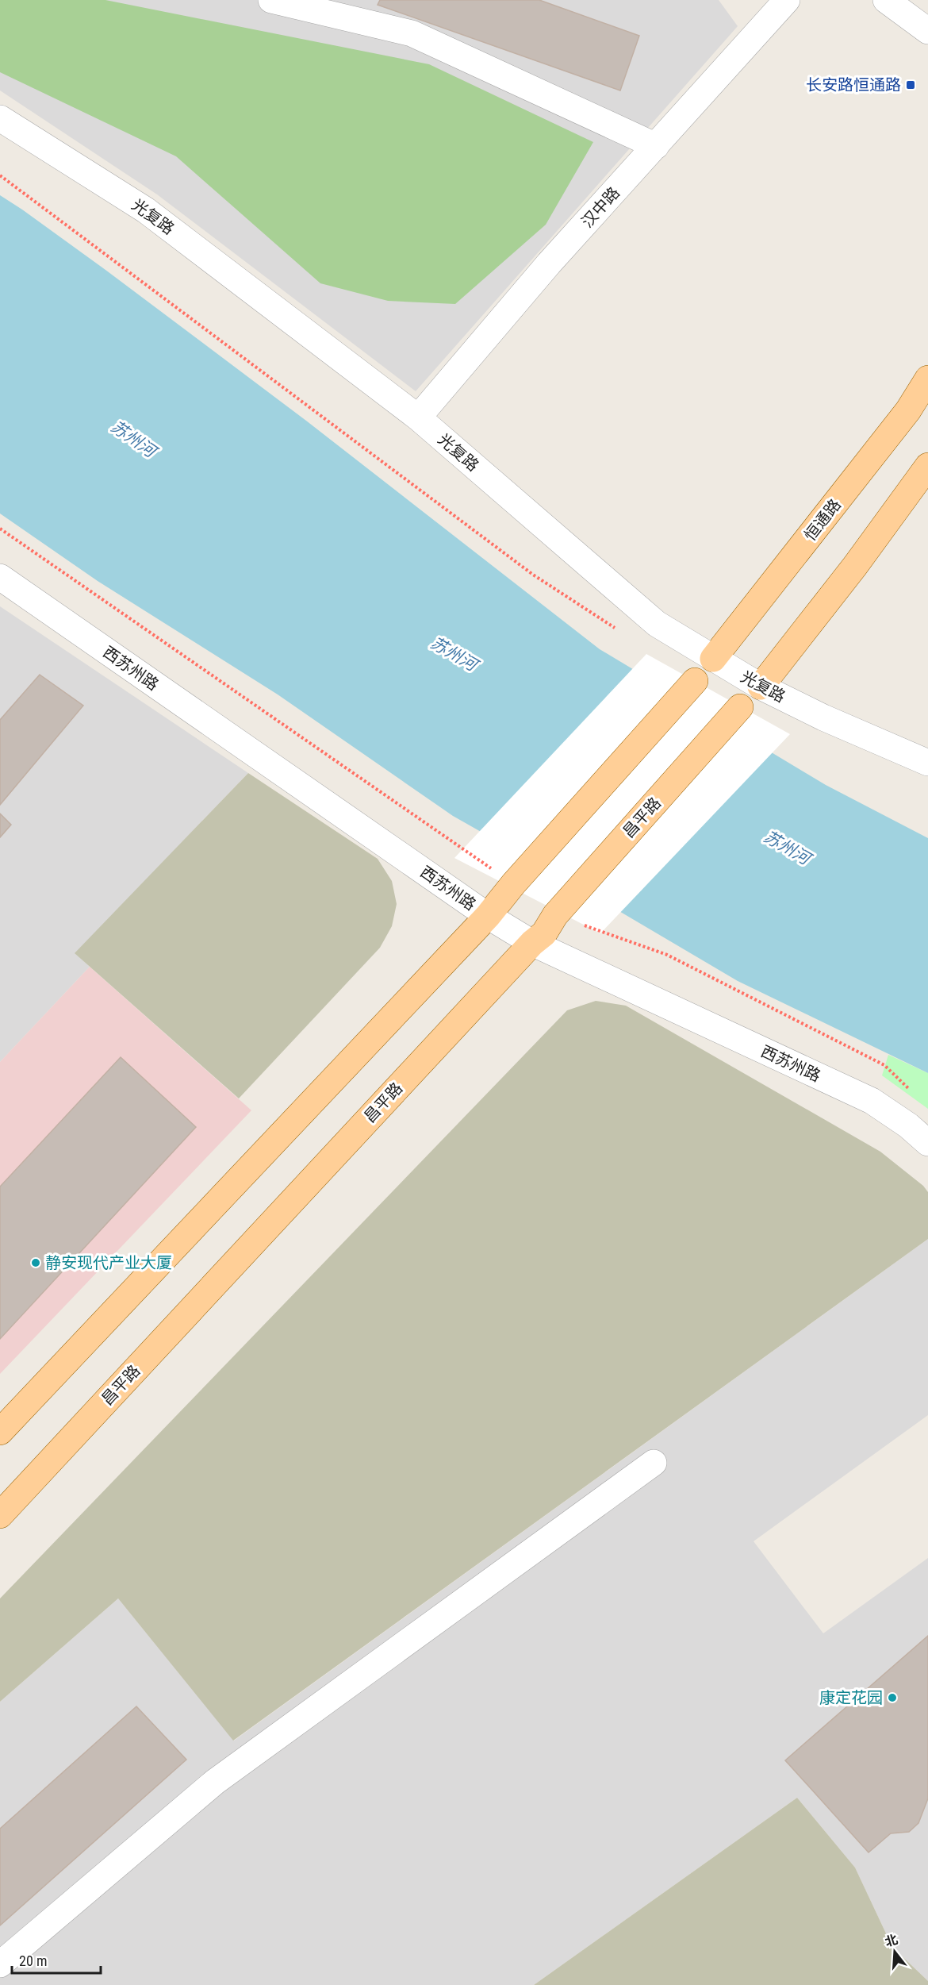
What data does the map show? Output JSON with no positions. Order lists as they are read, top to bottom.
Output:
{
  "streets": {
    "main road": ["恒通路", "昌平路"],
    "street": ["汉中路", "光复路", "西苏州路"]
  },
  "crossings": [
    ["汉中路", "光复路"],
    ["光复路", "恒通路"],
    ["光复路", "昌平路"],
    ["西苏州路", "昌平路"]
  ],
  "water": ["苏州河"],
  "places": {
    "transit": ["长安路恒通路"],
    "other": ["静安现代产业大厦", "康定花园"]
  },
  "scale_bar": "20 m",
  "north": "top"
}
